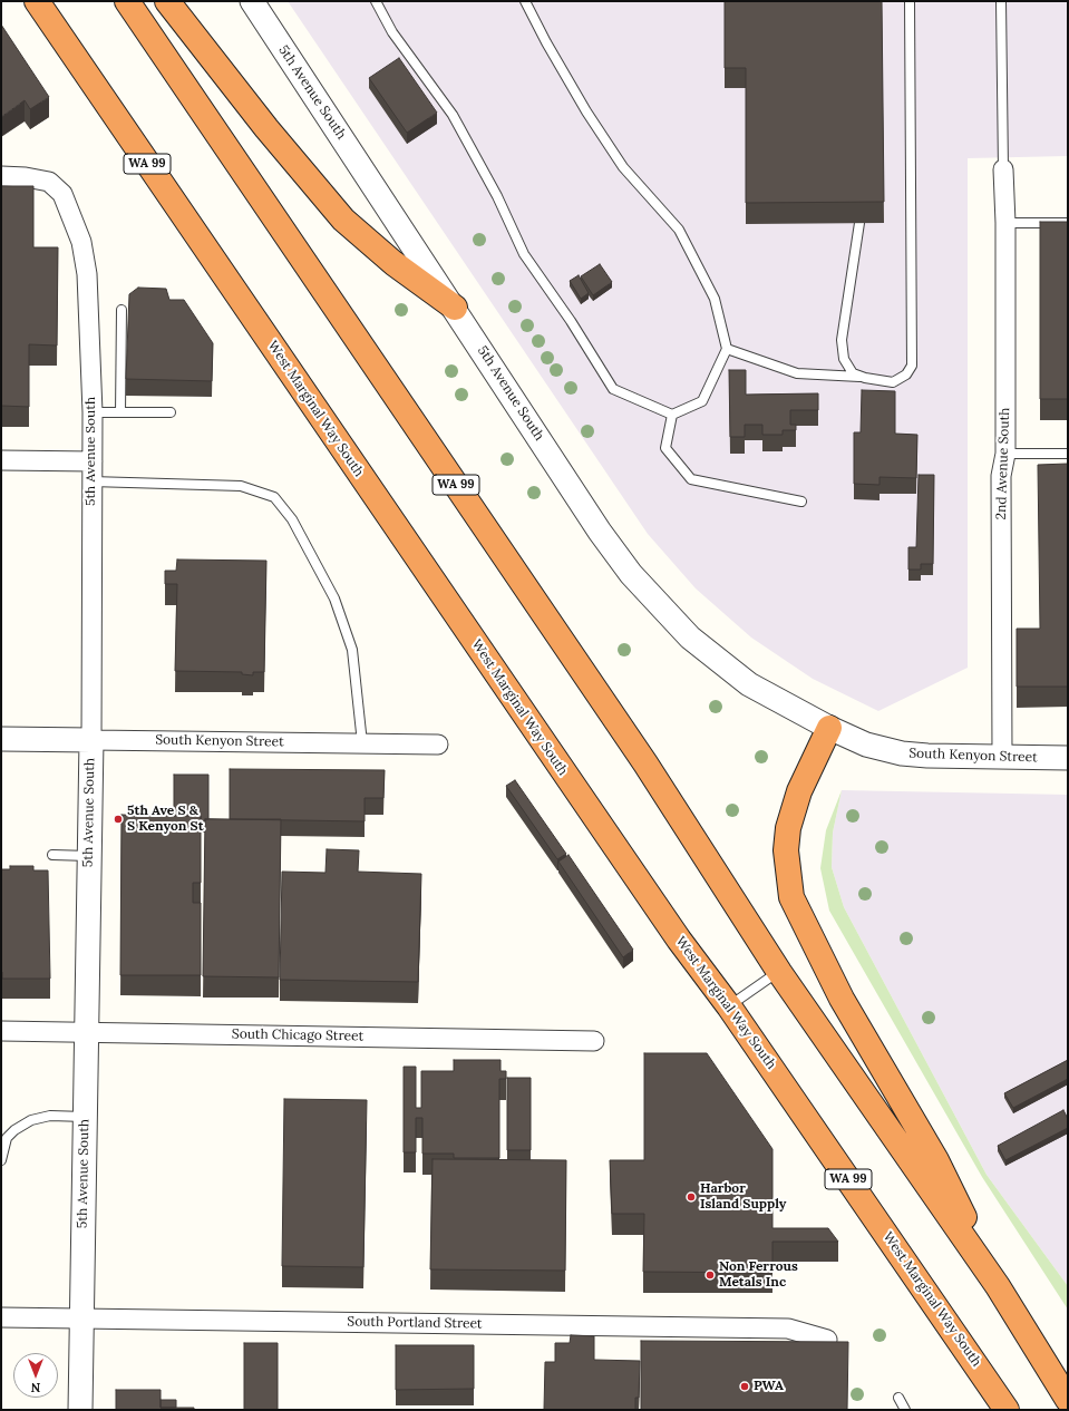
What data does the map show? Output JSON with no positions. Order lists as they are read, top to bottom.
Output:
{
  "streets": {
    "highway": ["WA 99", "West Marginal Way South"],
    "street": [
      "5th Avenue South",
      "2nd Avenue South",
      "South Kenyon Street",
      "South Chicago Street",
      "South Portland Street"
    ]
  },
  "crossings": [
    ["5th Avenue South", "South Kenyon Street"],
    ["5th Avenue South", "South Chicago Street"],
    ["5th Avenue South", "South Portland Street"],
    ["2nd Avenue South", "South Kenyon Street"]
  ],
  "places": [
    "5th Ave S & S Kenyon St",
    "Harbor Island Supply",
    "Non Ferrous Metals Inc",
    "PWA"
  ],
  "north": "bottom"
}
